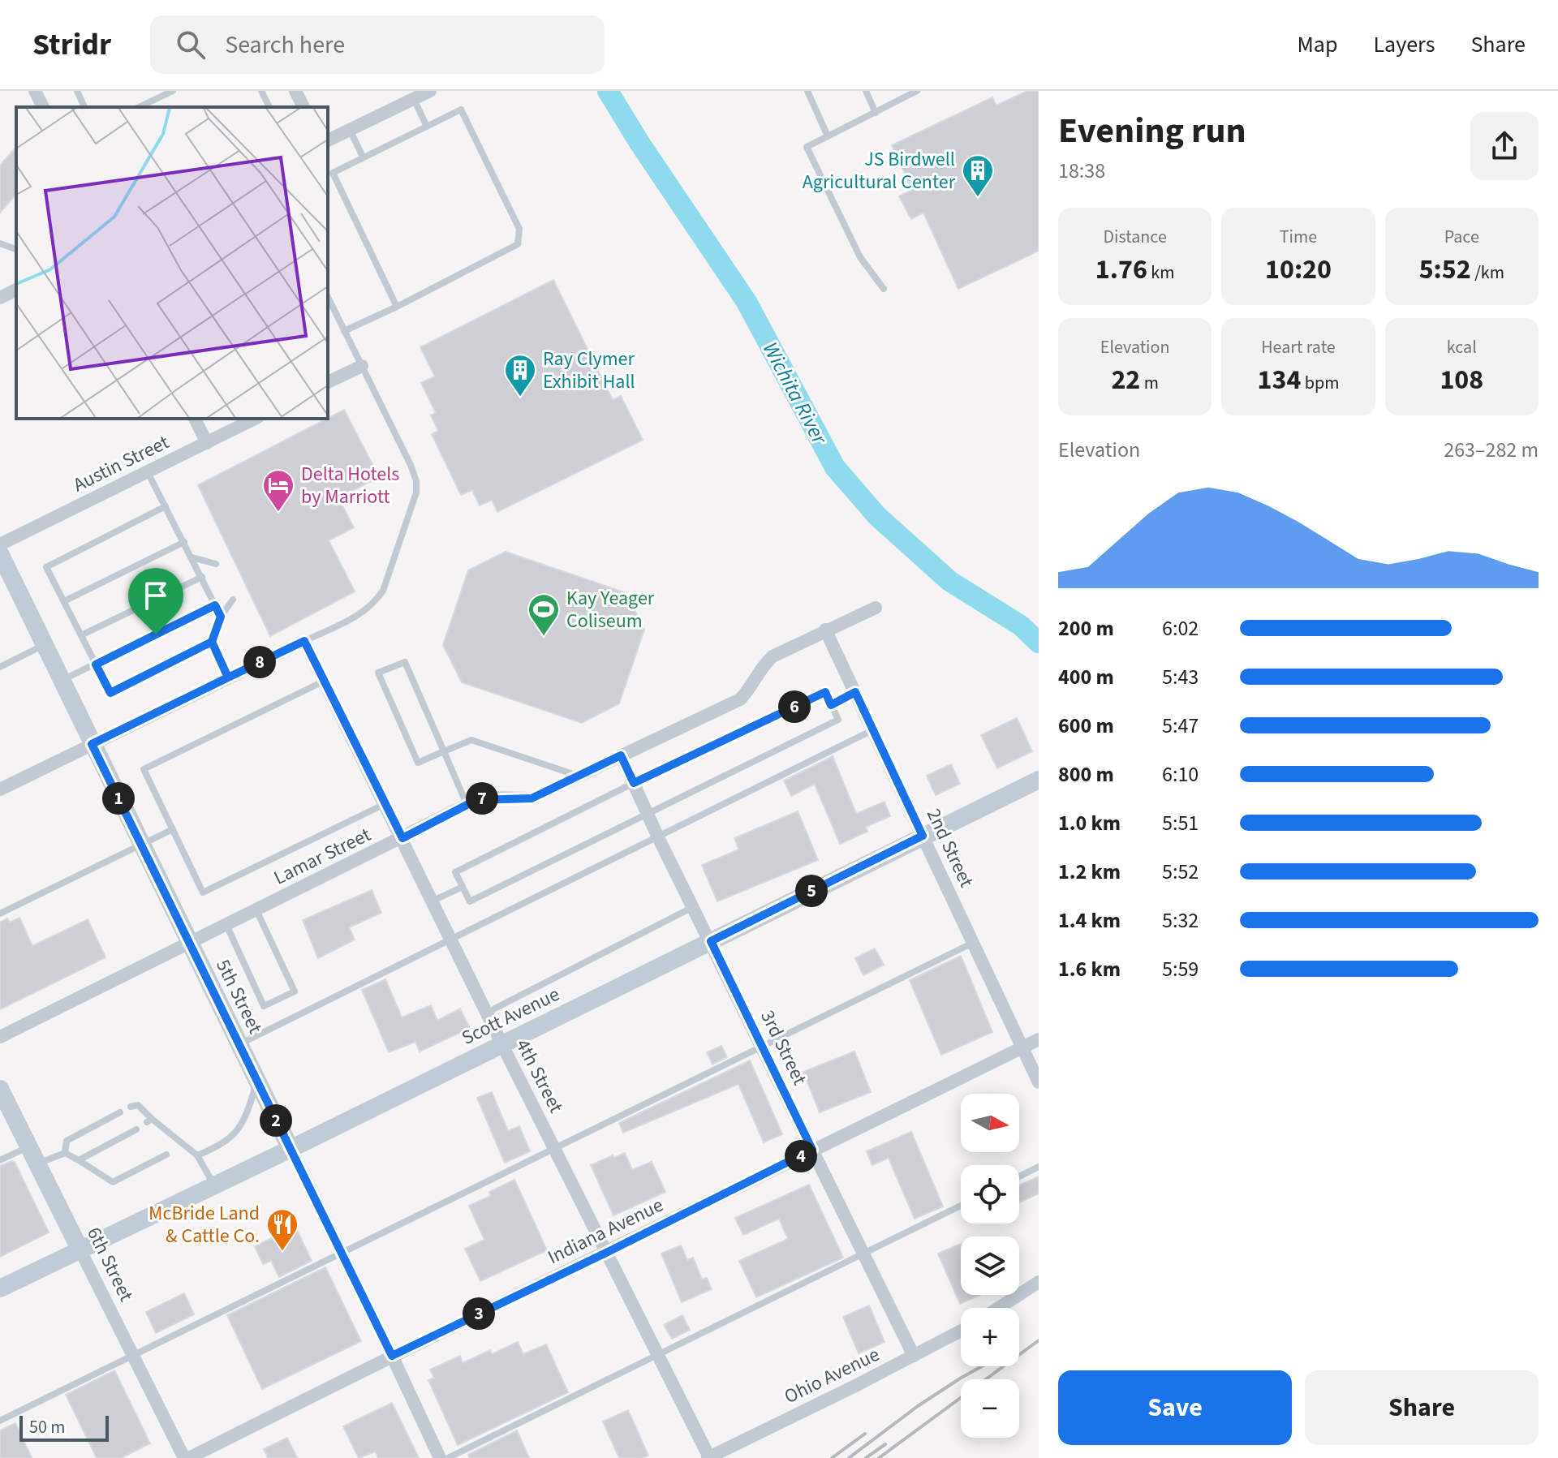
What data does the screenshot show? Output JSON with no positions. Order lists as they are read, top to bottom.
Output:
{
  "streets": {
    "main road": ["5th Street", "Scott Avenue", "6th Street"],
    "street": [
      "Austin Street",
      "2nd Street",
      "Lamar Street",
      "3rd Street",
      "4th Street",
      "Indiana Avenue",
      "Ohio Avenue"
    ]
  },
  "crossings": [
    ["2nd Street", "Lamar Street"],
    ["2nd Street", "Scott Avenue"],
    ["2nd Street", "Indiana Avenue"],
    ["Lamar Street", "5th Street"],
    ["Lamar Street", "3rd Street"],
    ["Lamar Street", "4th Street"],
    ["5th Street", "Scott Avenue"],
    ["5th Street", "Indiana Avenue"],
    ["Scott Avenue", "3rd Street"],
    ["Scott Avenue", "4th Street"],
    ["Scott Avenue", "6th Street"],
    ["3rd Street", "Indiana Avenue"],
    ["3rd Street", "Ohio Avenue"],
    ["4th Street", "Indiana Avenue"],
    ["4th Street", "Ohio Avenue"]
  ],
  "water": ["Wichita River"],
  "places": {
    "building": ["JS Birdwell Agricultural Center", "Ray Clymer Exhibit Hall"],
    "hotel": ["Delta Hotels by Marriott"],
    "sports": ["Kay Yeager Coliseum"],
    "restaurant": ["McBride Land & Cattle Co."]
  },
  "scale_bar": "50 m",
  "north": "right",
  "page": {
    "header": "Stridr",
    "search": "Search here",
    "nav": ["Map", "Layers", "Share"],
    "heading": ["Evening run", "18:38"],
    "stats": [
      ["Distance", "1.76 km"],
      ["Time", "10:20"],
      ["Pace", "5:52 /km"],
      ["Elevation", "22 m"],
      ["Heart rate", "134 bpm"],
      ["kcal", "108"]
    ],
    "chart": ["Elevation", "263–282 m"],
    "list": [
      {
        "name": "200 m",
        "note": "6:02"
      },
      {
        "name": "400 m",
        "note": "5:43"
      },
      {
        "name": "600 m",
        "note": "5:47"
      },
      {
        "name": "800 m",
        "note": "6:10"
      },
      {
        "name": "1.0 km",
        "note": "5:51"
      },
      {
        "name": "1.2 km",
        "note": "5:52"
      },
      {
        "name": "1.4 km",
        "note": "5:32"
      },
      {
        "name": "1.6 km",
        "note": "5:59"
      }
    ],
    "pins": [
      "8",
      "6",
      "1",
      "7",
      "5",
      "2",
      "4",
      "3"
    ],
    "map_buttons": ["+", "−"],
    "buttons": ["Save", "Share"],
    "scale": "50 m"
  }
}
